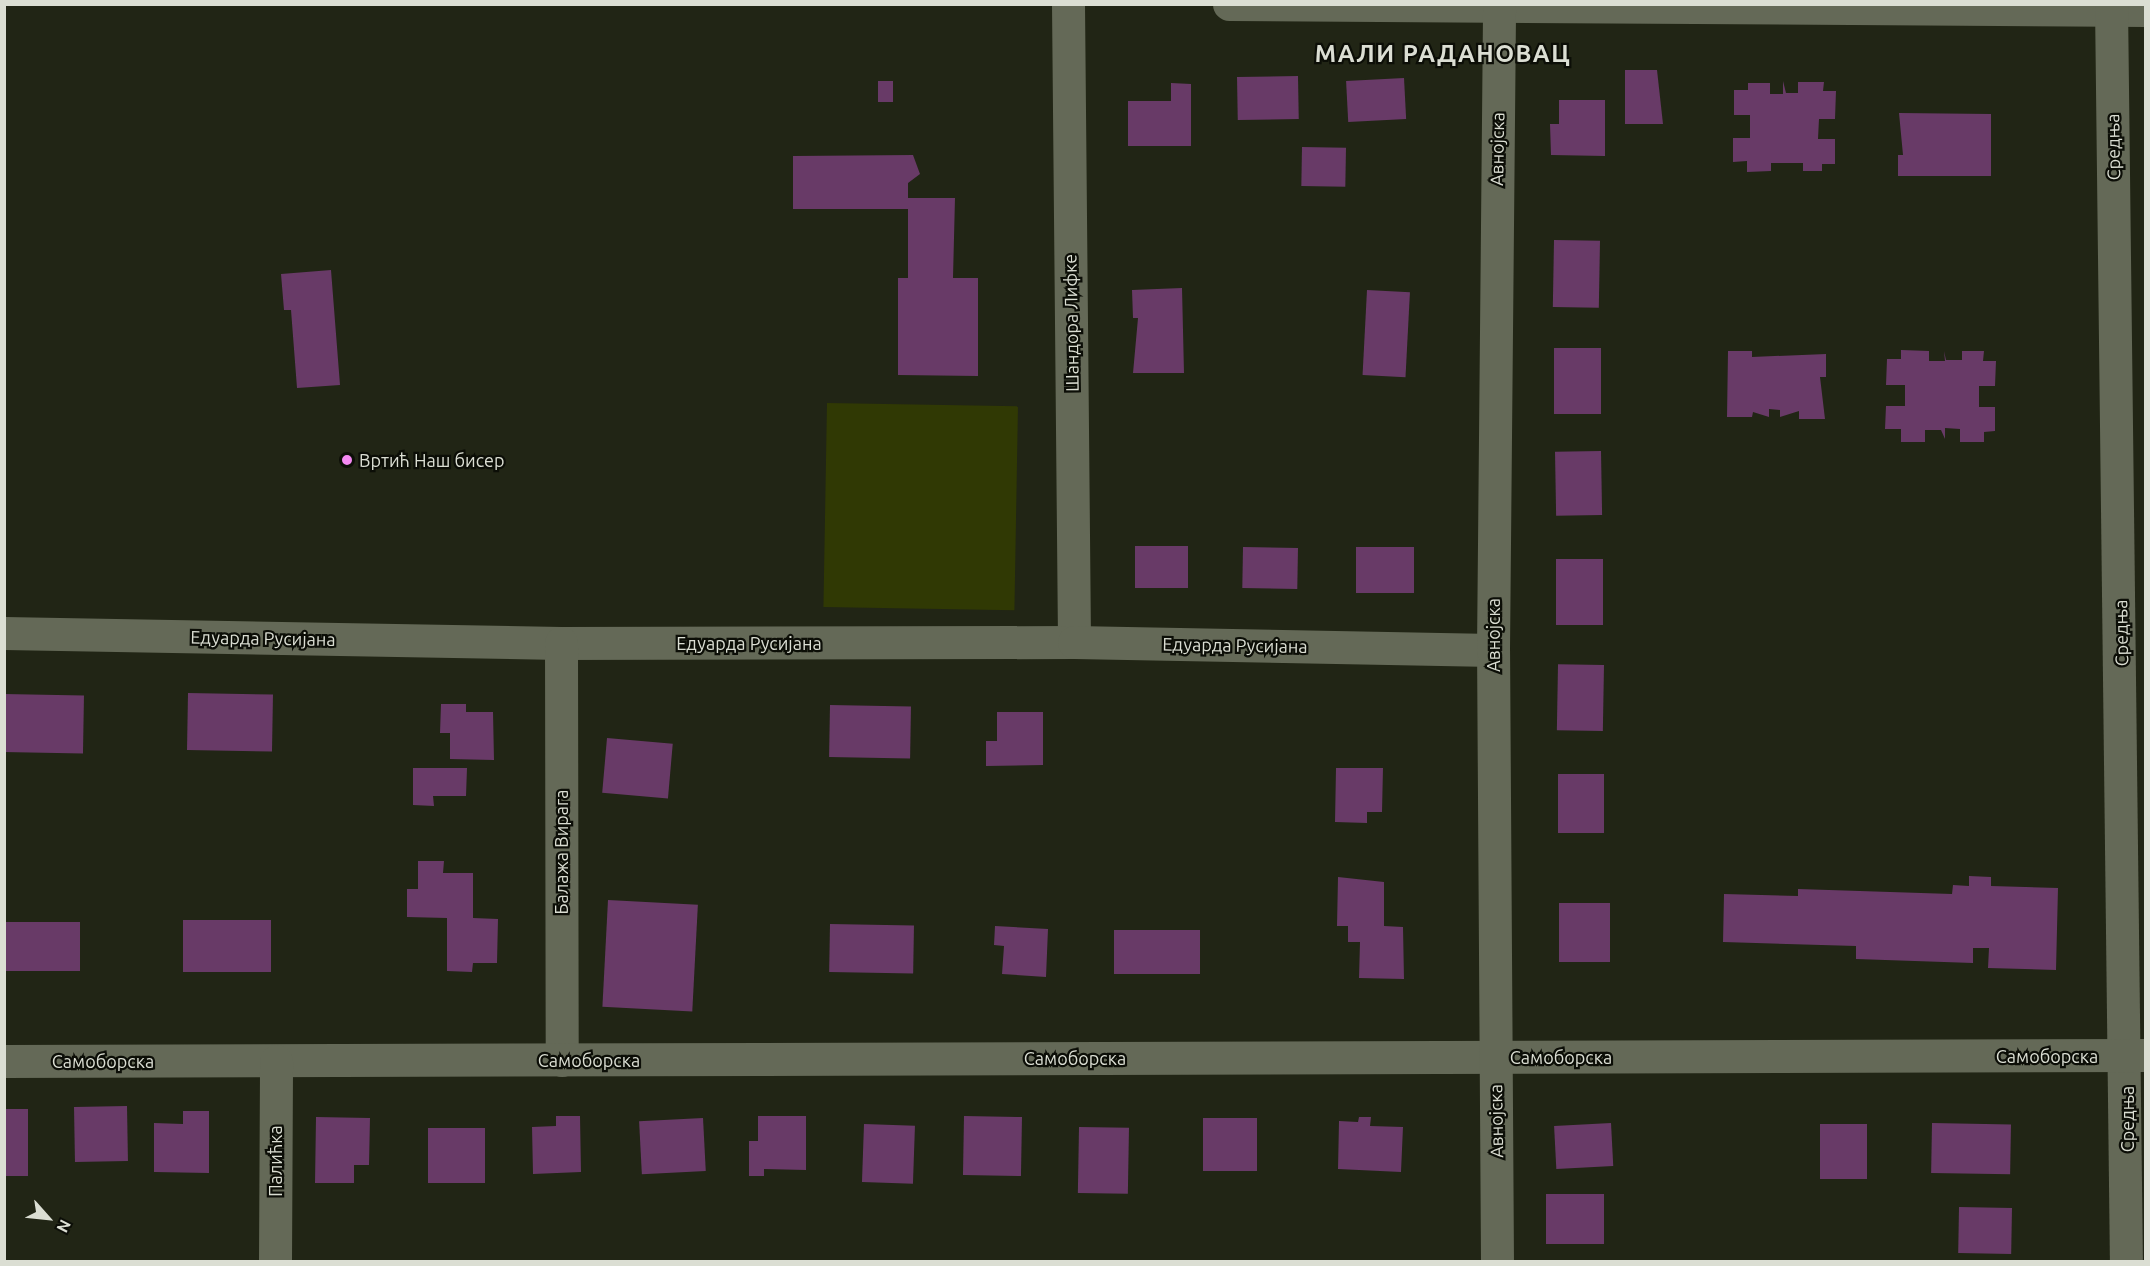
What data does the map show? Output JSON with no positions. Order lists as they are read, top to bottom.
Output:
{
  "streets": {
    "street": [
      "Средња",
      "Авнојска",
      "Шандора Лифке",
      "Едуарда Русијана",
      "Балажа Вирага",
      "Самоборска",
      "Палићка"
    ]
  },
  "crossings": [
    ["Средња", "Самоборска"],
    ["Авнојска", "Едуарда Русијана"],
    ["Авнојска", "Самоборска"],
    ["Шандора Лифке", "Едуарда Русијана"],
    ["Едуарда Русијана", "Балажа Вирага"],
    ["Балажа Вирага", "Самоборска"],
    ["Самоборска", "Палићка"]
  ],
  "districts": ["МАЛИ РАДАНОВАЦ"],
  "places": ["Вртић Наш бисер"],
  "north": "bottom right"
}
